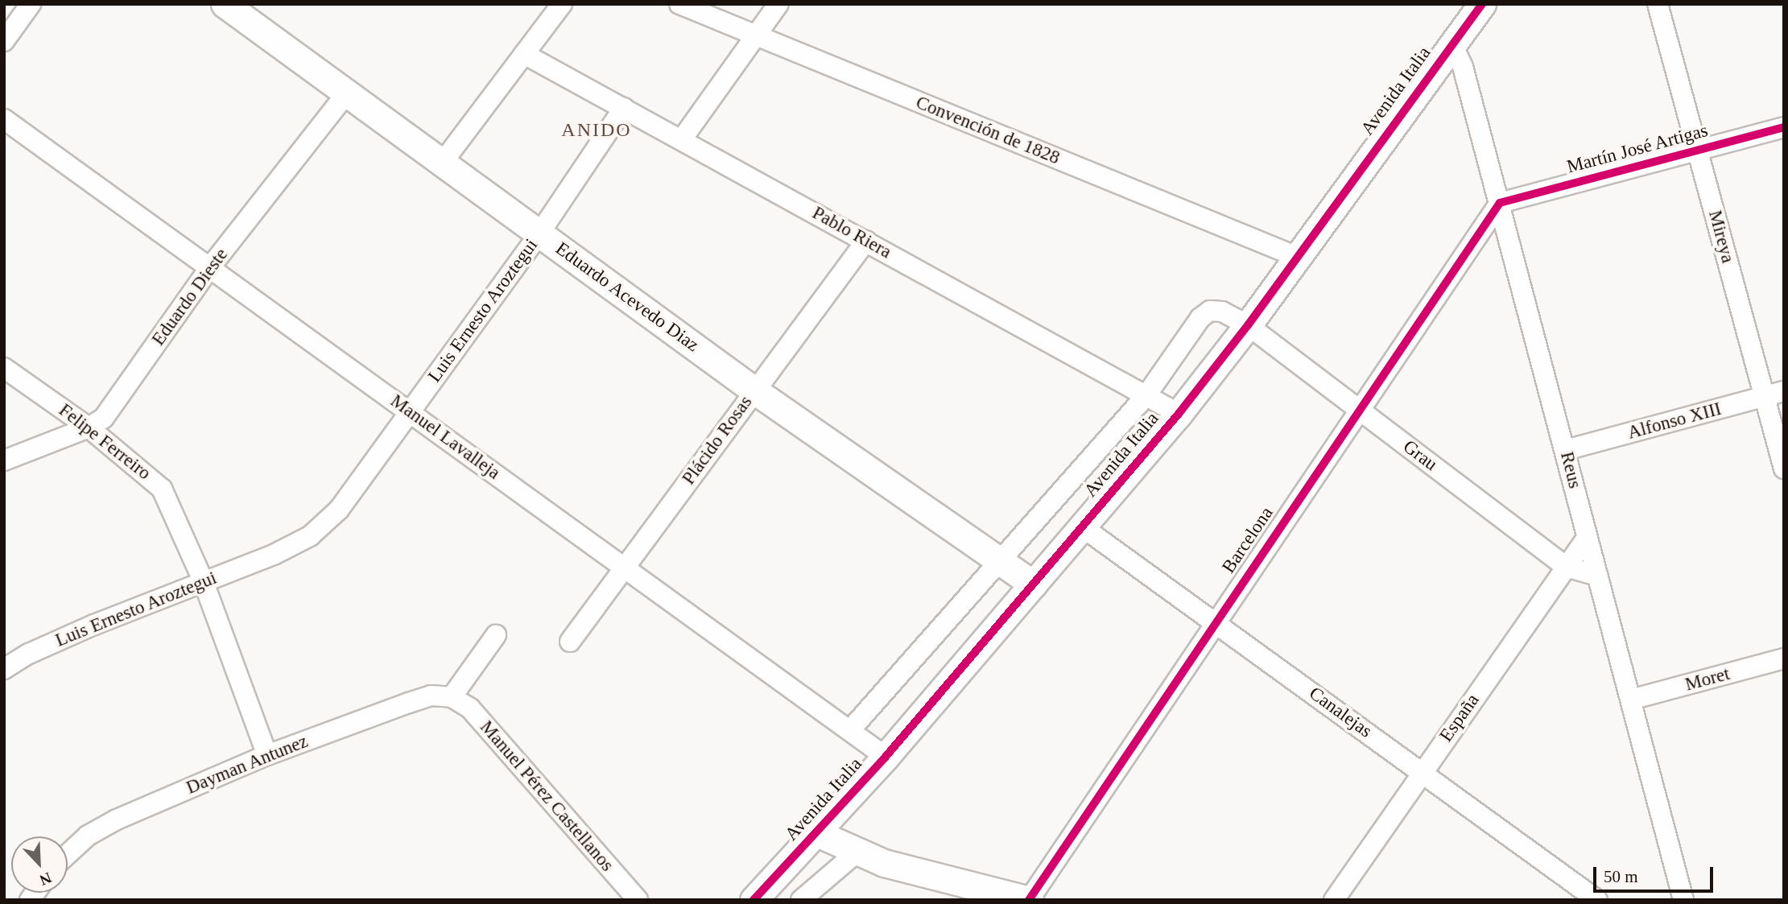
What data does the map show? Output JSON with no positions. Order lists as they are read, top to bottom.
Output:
{
  "streets": {
    "street": [
      "Avenida Italia",
      "Convención de 1828",
      "Martín José Artigas",
      "Pablo Riera",
      "Mireya",
      "Eduardo Dieste",
      "Eduardo Acevedo Diaz",
      "Luis Ernesto Aroztegui",
      "Alfonso XIII",
      "Manuel Lavalleja",
      "Plácido Rosas",
      "Felipe Ferreiro",
      "Grau",
      "Reus",
      "Barcelona",
      "Moret",
      "Canalejas",
      "España",
      "Dayman Antunez",
      "Manuel Pérez Castellanos"
    ]
  },
  "crossings": [
    ["Avenida Italia", "Convención de 1828"],
    ["Avenida Italia", "Pablo Riera"],
    ["Avenida Italia", "Eduardo Acevedo Diaz"],
    ["Avenida Italia", "Manuel Lavalleja"],
    ["Avenida Italia", "Grau"],
    ["Avenida Italia", "Reus"],
    ["Avenida Italia", "Canalejas"],
    ["Martín José Artigas", "Mireya"],
    ["Martín José Artigas", "Reus"],
    ["Martín José Artigas", "Barcelona"],
    ["Pablo Riera", "Luis Ernesto Aroztegui"],
    ["Pablo Riera", "Plácido Rosas"],
    ["Pablo Riera", "Grau"],
    ["Mireya", "Alfonso XIII"],
    ["Eduardo Dieste", "Eduardo Acevedo Diaz"],
    ["Eduardo Dieste", "Manuel Lavalleja"],
    ["Eduardo Dieste", "Felipe Ferreiro"],
    ["Eduardo Acevedo Diaz", "Luis Ernesto Aroztegui"],
    ["Eduardo Acevedo Diaz", "Plácido Rosas"],
    ["Luis Ernesto Aroztegui", "Manuel Lavalleja"],
    ["Luis Ernesto Aroztegui", "Felipe Ferreiro"],
    ["Alfonso XIII", "Reus"],
    ["Manuel Lavalleja", "Plácido Rosas"],
    ["Felipe Ferreiro", "Dayman Antunez"],
    ["Grau", "Reus"],
    ["Grau", "Barcelona"],
    ["Grau", "España"],
    ["Reus", "Barcelona"],
    ["Reus", "Moret"],
    ["Reus", "España"],
    ["Barcelona", "Canalejas"],
    ["Canalejas", "España"],
    ["Dayman Antunez", "Manuel Pérez Castellanos"]
  ],
  "districts": ["ANIDO"],
  "scale_bar": "50 m",
  "north": "bottom right"
}
